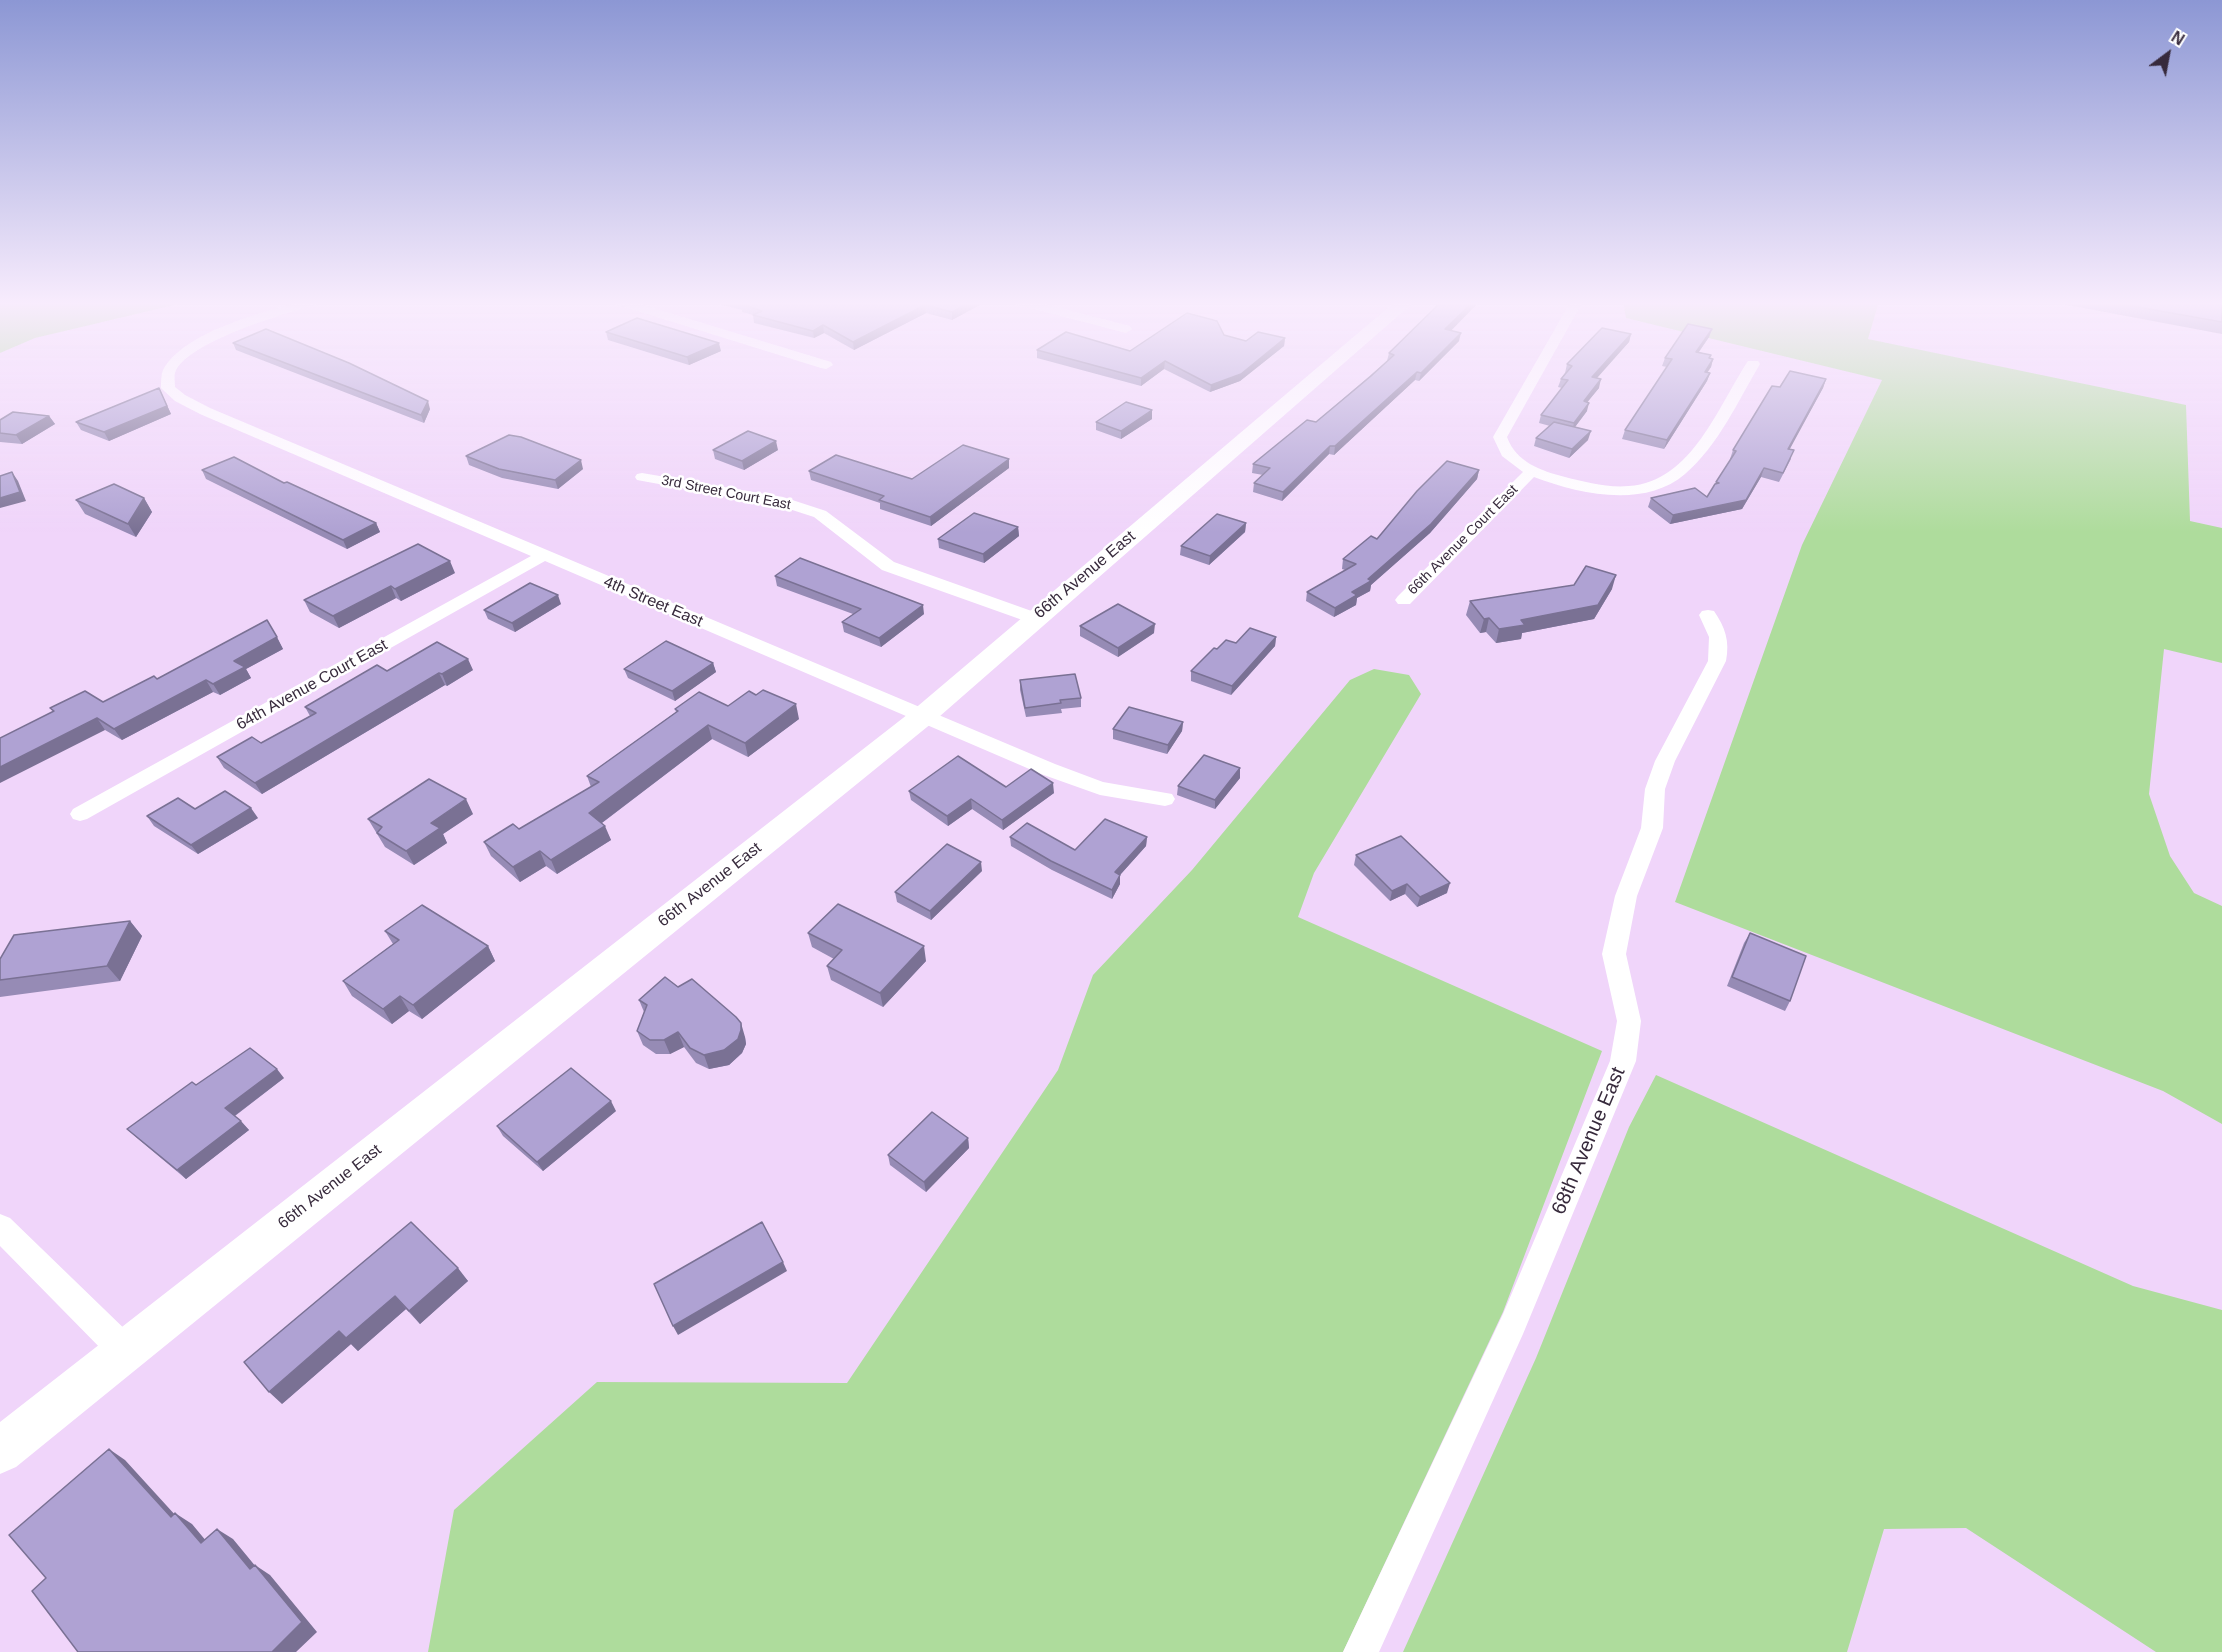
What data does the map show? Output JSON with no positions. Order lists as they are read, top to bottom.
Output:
{
  "streets": {
    "street": [
      "3rd Street Court East",
      "66th Avenue Court East",
      "66th Avenue East",
      "4th Street East",
      "64th Avenue Court East",
      "68th Avenue East"
    ]
  },
  "crossings": [
    ["3rd Street Court East", "66th Avenue East"],
    ["66th Avenue East", "4th Street East"],
    ["4th Street East", "64th Avenue Court East"]
  ],
  "north": "top right"
}
